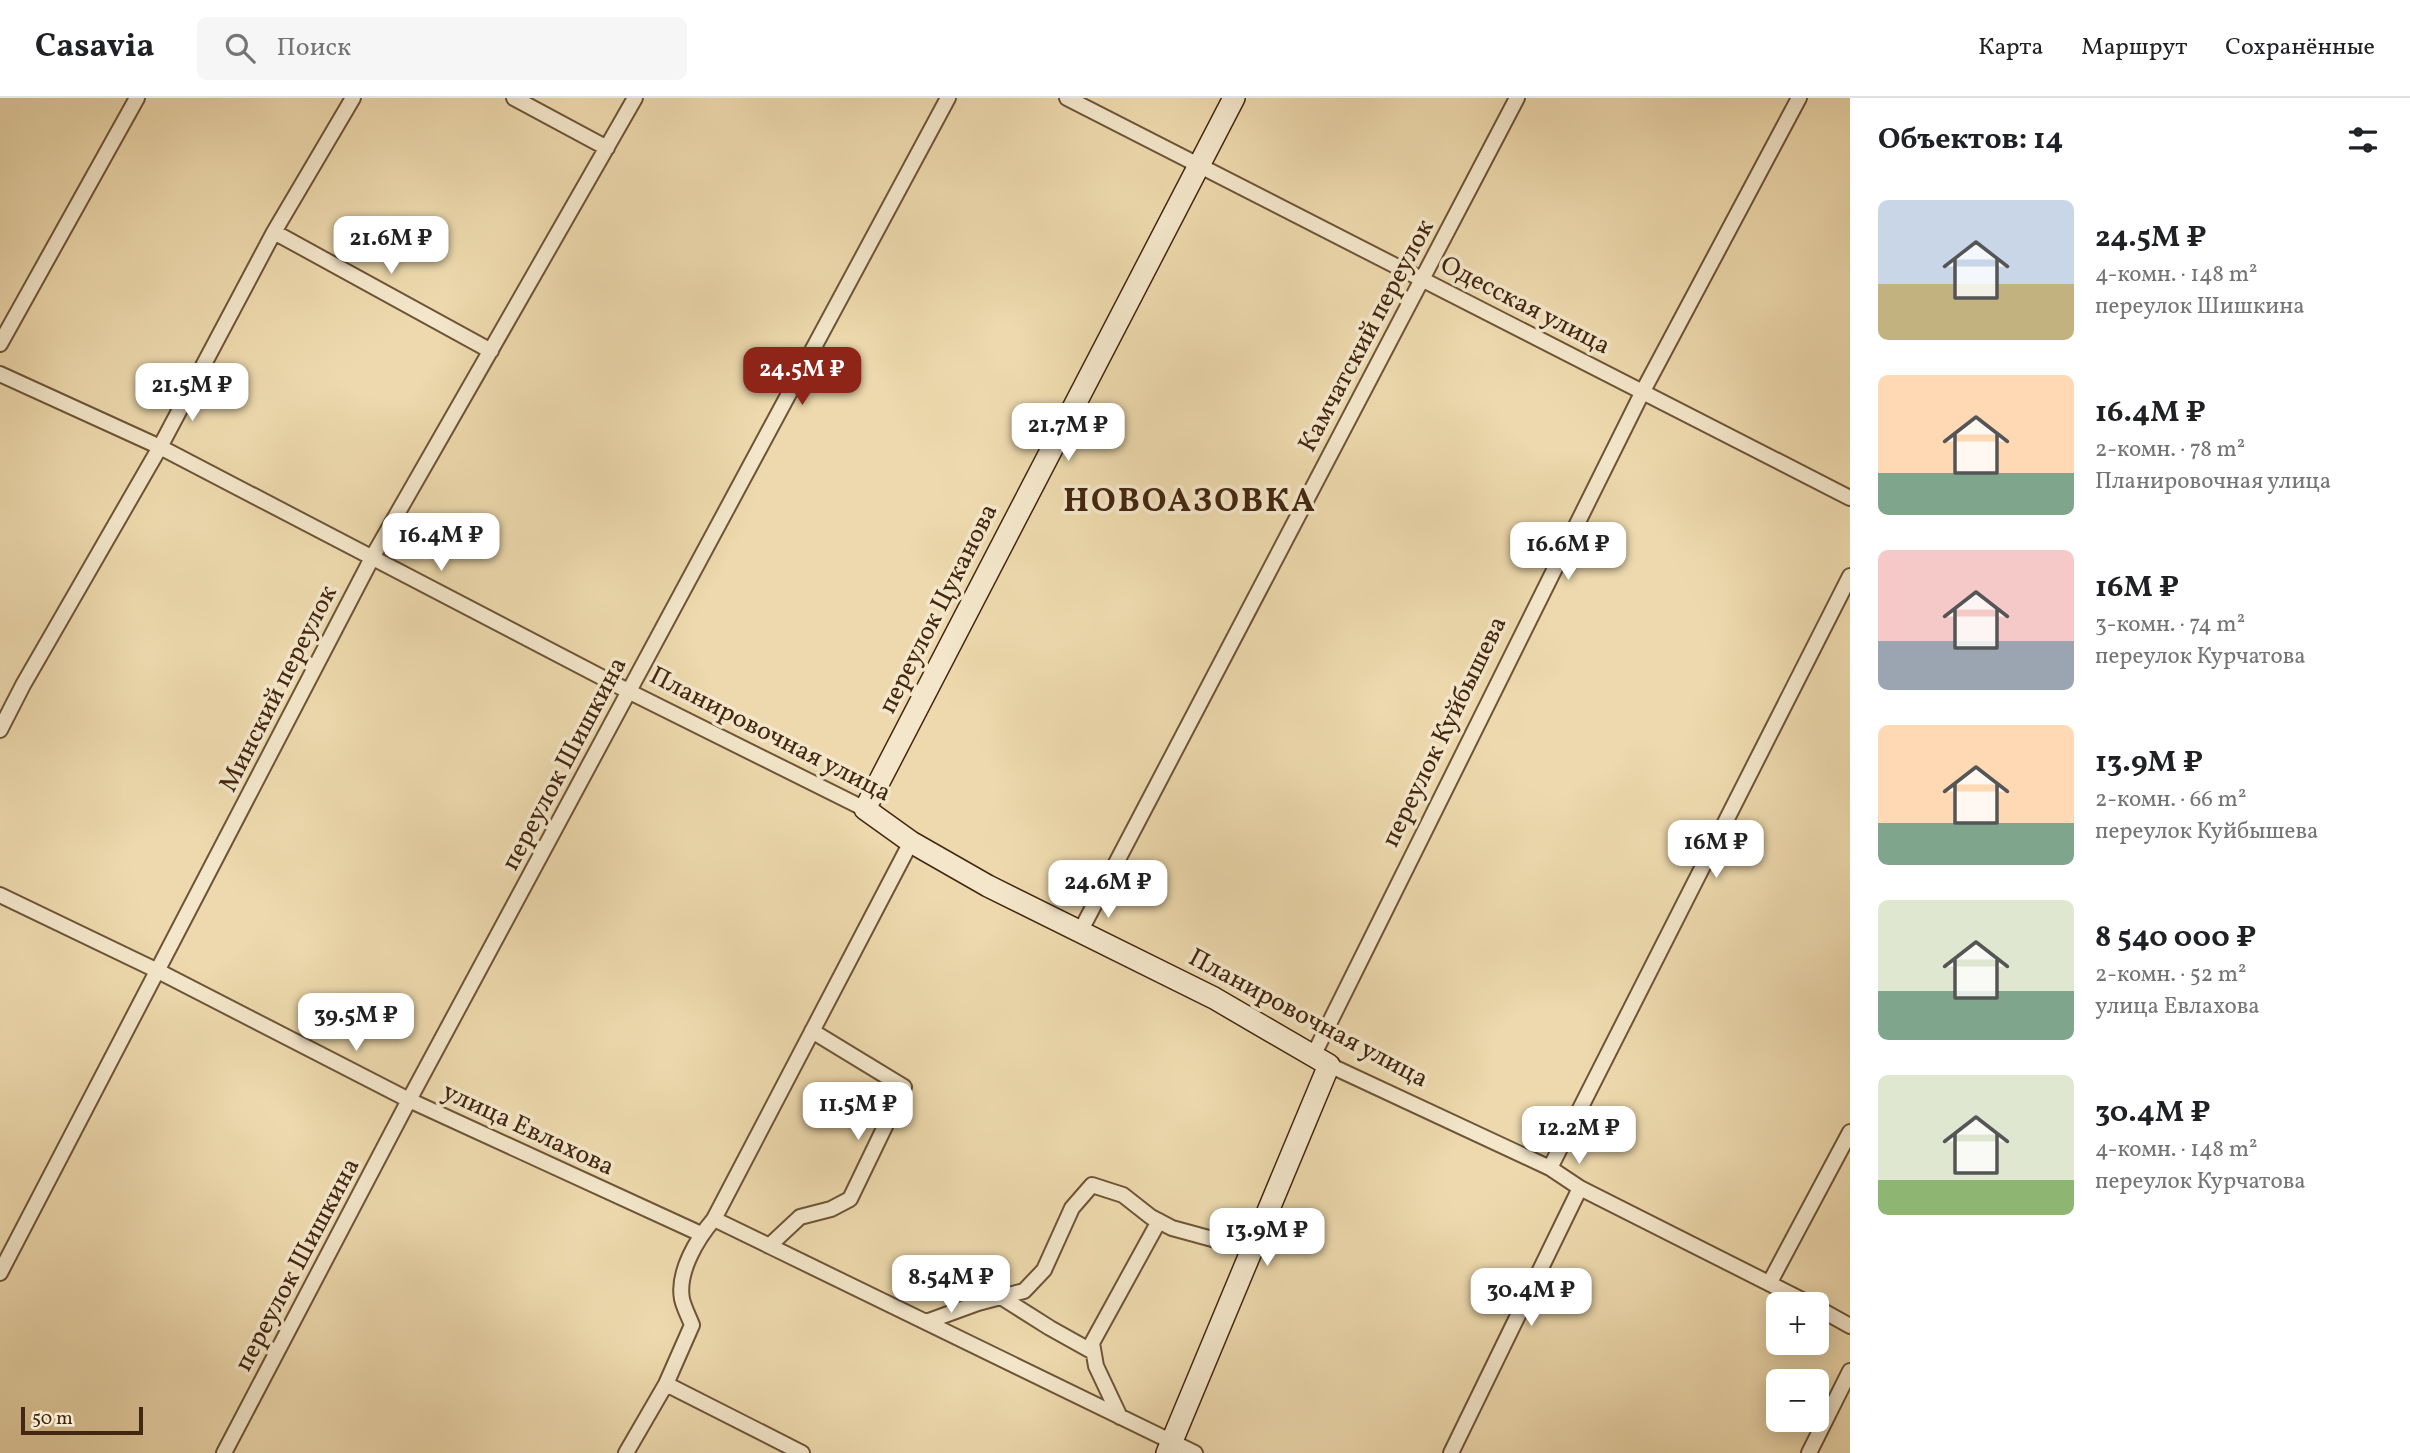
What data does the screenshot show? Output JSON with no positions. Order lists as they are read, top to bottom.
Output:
{
  "streets": {
    "main road": ["переулок Цуканова", "переулок Куйбышева", "Планировочная улица"],
    "street": [
      "Одесская улица",
      "Камчатский переулок",
      "Минский переулок",
      "переулок Шишкина",
      "улица Евлахова"
    ]
  },
  "crossings": [
    ["Одесская улица", "Камчатский переулок"],
    ["Одесская улица", "переулок Цуканова"],
    ["Одесская улица", "переулок Куйбышева"],
    ["Камчатский переулок", "Планировочная улица"],
    ["переулок Цуканова", "Планировочная улица"],
    ["Минский переулок", "Планировочная улица"],
    ["Минский переулок", "улица Евлахова"],
    ["переулок Куйбышева", "Планировочная улица"],
    ["Планировочная улица", "переулок Шишкина"],
    ["переулок Шишкина", "улица Евлахова"]
  ],
  "districts": ["НОВОАЗОВКА"],
  "scale_bar": "50 m",
  "page": {
    "header": "Casavia",
    "search": "Поиск",
    "nav": ["Карта", "Маршрут", "Сохранённые"],
    "heading": "Объектов: 14",
    "list": [
      {
        "name": "24.5M ₽",
        "note": "4-комн. · 148 m² · переулок Шишкина"
      },
      {
        "name": "16.4M ₽",
        "note": "2-комн. · 78 m² · Планировочная улица"
      },
      {
        "name": "16M ₽",
        "note": "3-комн. · 74 m² · переулок Курчатова"
      },
      {
        "name": "13.9M ₽",
        "note": "2-комн. · 66 m² · переулок Куйбышева"
      },
      {
        "name": "8 540 000 ₽",
        "note": "2-комн. · 52 m² · улица Евлахова"
      },
      {
        "name": "30.4M ₽",
        "note": "4-комн. · 148 m² · переулок Курчатова"
      }
    ],
    "price": [
      "21.6M ₽",
      "24.5M ₽",
      "21.5M ₽",
      "21.7M ₽",
      "16.4M ₽",
      "16.6M ₽",
      "16M ₽",
      "24.6M ₽",
      "39.5M ₽",
      "11.5M ₽",
      "12.2M ₽",
      "13.9M ₽",
      "8.54M ₽",
      "30.4M ₽"
    ],
    "map_buttons": ["+", "−"],
    "scale": "50 m"
  }
}
